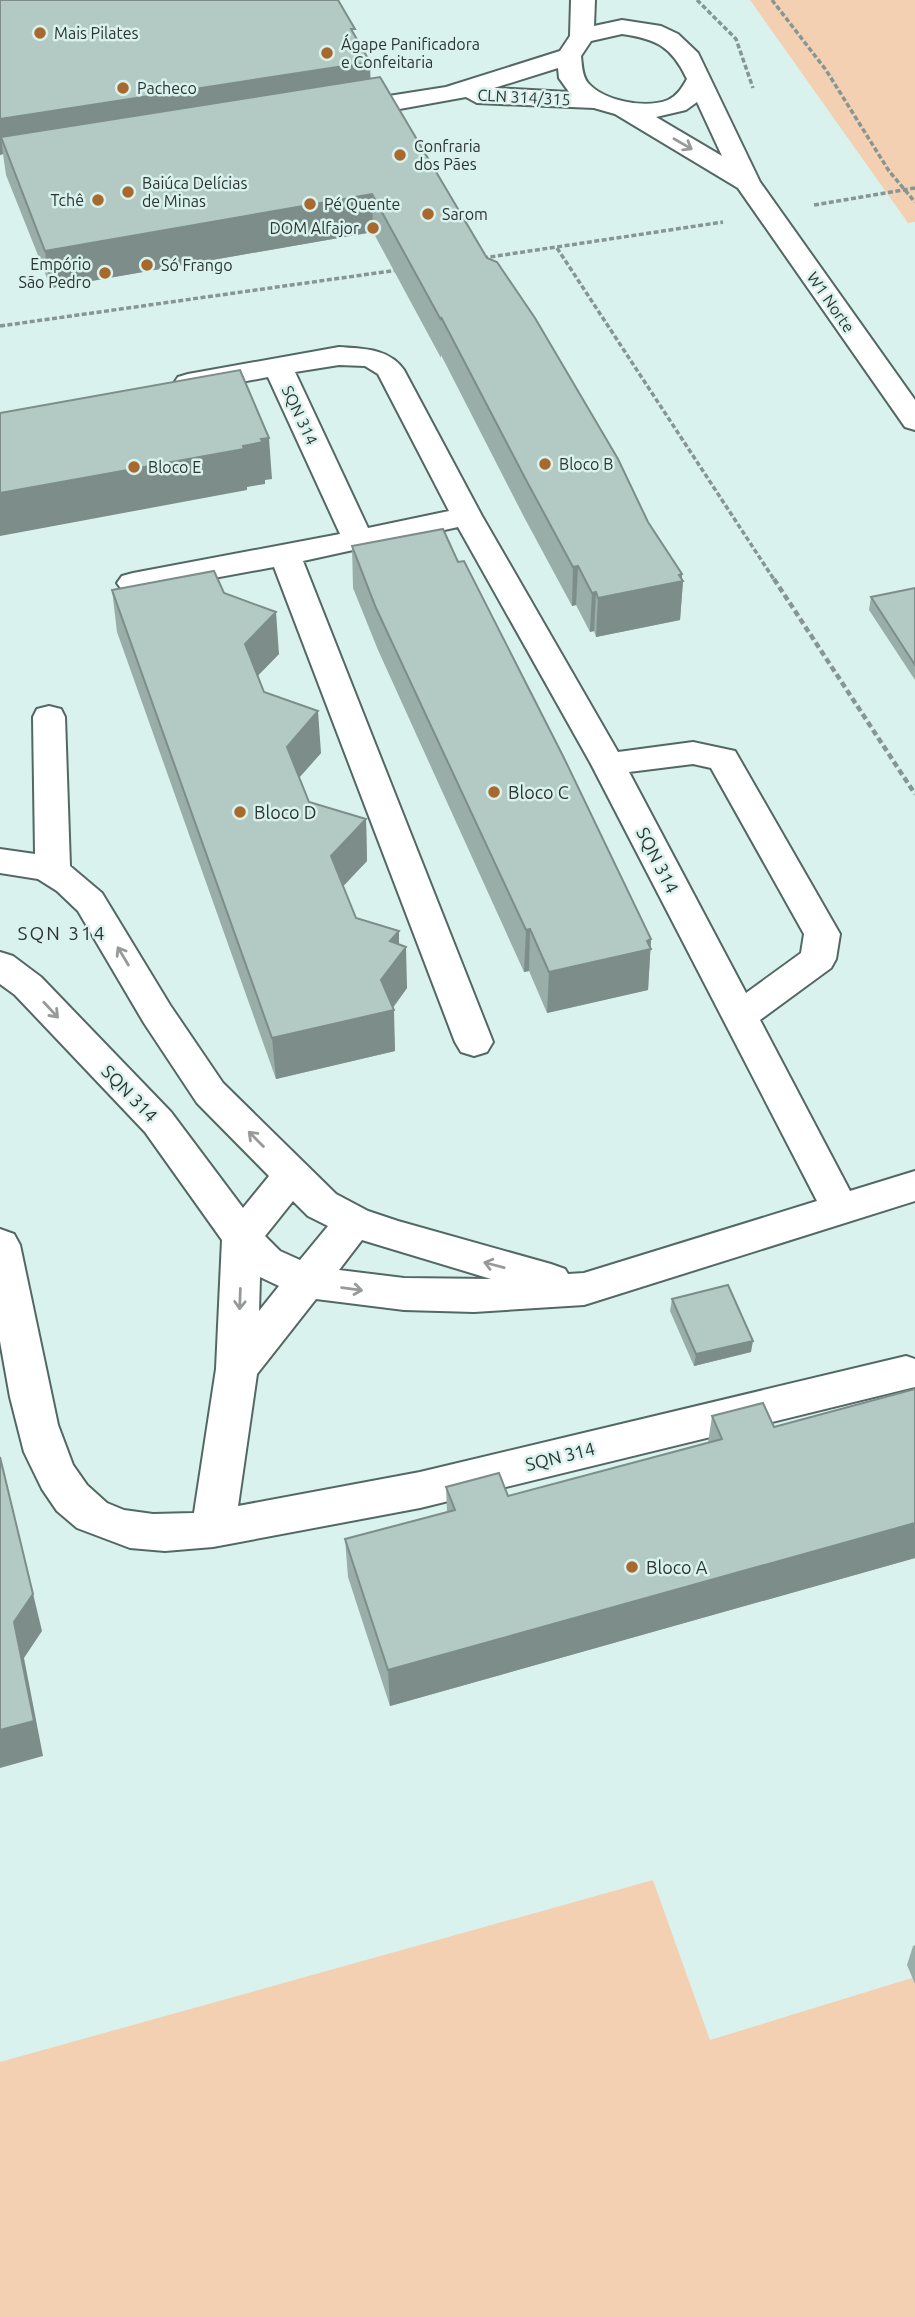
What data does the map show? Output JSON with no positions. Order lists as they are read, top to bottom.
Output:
{
  "streets": {
    "street": ["CLN 314/315", "W1 Norte", "SQN 314"]
  },
  "crossings": [
    ["CLN 314/315", "W1 Norte"]
  ],
  "districts": ["SQN 314"],
  "places": [
    "Mais Pilates",
    "Ágape Panificadora e Confeitaria",
    "Pacheco",
    "Confraria dos Pães",
    "Baiúca Delícias de Minas",
    "Tchê",
    "Pé Quente",
    "Sarom",
    "DOM Alfajor",
    "Só Frango",
    "Empório São Pedro",
    "Bloco B",
    "Bloco E",
    "Bloco C",
    "Bloco D",
    "Bloco A"
  ]
}
